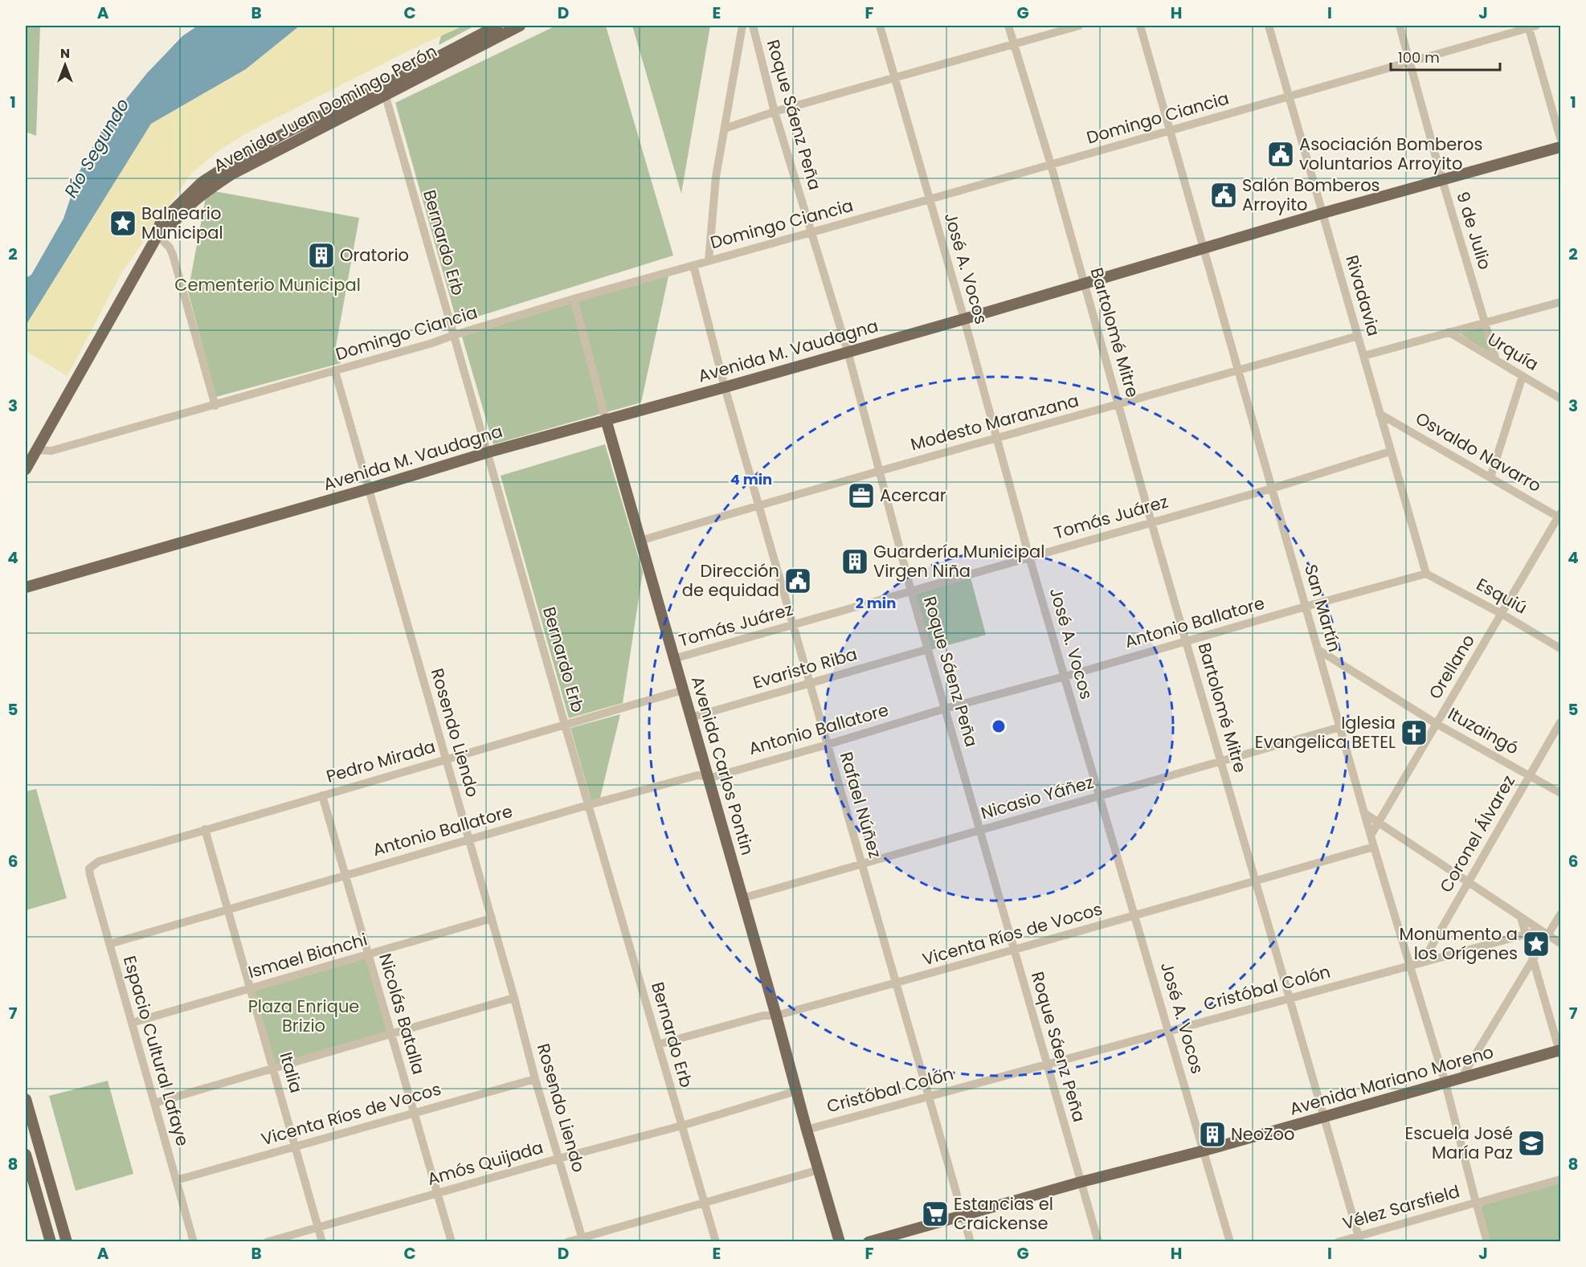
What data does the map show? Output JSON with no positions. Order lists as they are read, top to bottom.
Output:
{
  "streets": {
    "main road": [
      "Avenida Juan Domingo Perón",
      "Avenida M. Vaudagna",
      "Avenida Carlos Pontin",
      "Avenida Mariano Moreno"
    ],
    "street": [
      "Roque Sáenz Peña",
      "Domingo Ciancia",
      "9 de Julio",
      "Bernardo Erb",
      "José A. Vocos",
      "Rivadavia",
      "Bartolomé Mitre",
      "Urquía",
      "Modesto Maranzana",
      "Osvaldo Navarro",
      "Tomás Juárez",
      "Esquiú",
      "San Martín",
      "Antonio Ballatore",
      "Orellano",
      "Evaristo Riba",
      "Ituzaingó",
      "Rosendo Liendo",
      "Pedro Mirada",
      "Nicasio Yáñez",
      "Rafael Núñez",
      "Coronel Álvarez",
      "Vicenta Ríos de Vocos",
      "Ismael Bianchi",
      "Cristóbal Colón",
      "Nicolás Batalla",
      "Espacio Cultural Lafaye",
      "Italia",
      "Amós Quijada",
      "Vélez Sarsfield"
    ]
  },
  "crossings": [
    ["Avenida Juan Domingo Perón", "Domingo Ciancia"],
    ["Avenida Juan Domingo Perón", "Bernardo Erb"],
    ["Roque Sáenz Peña", "Domingo Ciancia"],
    ["Roque Sáenz Peña", "Avenida M. Vaudagna"],
    ["Roque Sáenz Peña", "Modesto Maranzana"],
    ["Roque Sáenz Peña", "Tomás Juárez"],
    ["Roque Sáenz Peña", "Antonio Ballatore"],
    ["Roque Sáenz Peña", "Evaristo Riba"],
    ["Roque Sáenz Peña", "Nicasio Yáñez"],
    ["Roque Sáenz Peña", "Vicenta Ríos de Vocos"],
    ["Roque Sáenz Peña", "Cristóbal Colón"],
    ["Roque Sáenz Peña", "Avenida Mariano Moreno"],
    ["Domingo Ciancia", "9 de Julio"],
    ["Domingo Ciancia", "Bernardo Erb"],
    ["Domingo Ciancia", "José A. Vocos"],
    ["Domingo Ciancia", "Rivadavia"],
    ["Domingo Ciancia", "Bartolomé Mitre"],
    ["Domingo Ciancia", "San Martín"],
    ["Domingo Ciancia", "Rosendo Liendo"],
    ["Domingo Ciancia", "Avenida Carlos Pontin"],
    ["Domingo Ciancia", "Rafael Núñez"],
    ["9 de Julio", "Avenida M. Vaudagna"],
    ["9 de Julio", "Urquía"],
    ["Bernardo Erb", "Avenida M. Vaudagna"],
    ["Bernardo Erb", "Antonio Ballatore"],
    ["Bernardo Erb", "Pedro Mirada"],
    ["Bernardo Erb", "Vicenta Ríos de Vocos"],
    ["Bernardo Erb", "Amós Quijada"],
    ["José A. Vocos", "Avenida M. Vaudagna"],
    ["José A. Vocos", "Modesto Maranzana"],
    ["José A. Vocos", "Tomás Juárez"],
    ["José A. Vocos", "Antonio Ballatore"],
    ["José A. Vocos", "Nicasio Yáñez"],
    ["José A. Vocos", "Vicenta Ríos de Vocos"],
    ["José A. Vocos", "Cristóbal Colón"],
    ["José A. Vocos", "Avenida Mariano Moreno"],
    ["Rivadavia", "Avenida M. Vaudagna"],
    ["Rivadavia", "Modesto Maranzana"],
    ["Rivadavia", "Osvaldo Navarro"],
    ["Rivadavia", "Tomás Juárez"],
    ["Rivadavia", "Esquiú"],
    ["Rivadavia", "Antonio Ballatore"],
    ["Bartolomé Mitre", "Avenida M. Vaudagna"],
    ["Bartolomé Mitre", "Modesto Maranzana"],
    ["Bartolomé Mitre", "Tomás Juárez"],
    ["Bartolomé Mitre", "Antonio Ballatore"],
    ["Bartolomé Mitre", "Nicasio Yáñez"],
    ["Bartolomé Mitre", "Vicenta Ríos de Vocos"],
    ["Bartolomé Mitre", "Cristóbal Colón"],
    ["Bartolomé Mitre", "Avenida Mariano Moreno"],
    ["Bartolomé Mitre", "Vélez Sarsfield"],
    ["Avenida M. Vaudagna", "San Martín"],
    ["Avenida M. Vaudagna", "Rosendo Liendo"],
    ["Avenida M. Vaudagna", "Avenida Carlos Pontin"],
    ["Avenida M. Vaudagna", "Rafael Núñez"],
    ["Modesto Maranzana", "San Martín"],
    ["Modesto Maranzana", "Avenida Carlos Pontin"],
    ["Modesto Maranzana", "Rafael Núñez"],
    ["Osvaldo Navarro", "Orellano"],
    ["Tomás Juárez", "San Martín"],
    ["Tomás Juárez", "Avenida Carlos Pontin"],
    ["Tomás Juárez", "Rafael Núñez"],
    ["Esquiú", "Antonio Ballatore"],
    ["Esquiú", "Orellano"],
    ["San Martín", "Antonio Ballatore"],
    ["San Martín", "Orellano"],
    ["San Martín", "Ituzaingó"],
    ["San Martín", "Nicasio Yáñez"],
    ["San Martín", "Vicenta Ríos de Vocos"],
    ["San Martín", "Cristóbal Colón"],
    ["San Martín", "Avenida Mariano Moreno"],
    ["San Martín", "Vélez Sarsfield"],
    ["Antonio Ballatore", "Rosendo Liendo"],
    ["Antonio Ballatore", "Avenida Carlos Pontin"],
    ["Antonio Ballatore", "Rafael Núñez"],
    ["Antonio Ballatore", "Nicolás Batalla"],
    ["Antonio Ballatore", "Espacio Cultural Lafaye"],
    ["Antonio Ballatore", "Italia"],
    ["Orellano", "Ituzaingó"],
    ["Evaristo Riba", "Avenida Carlos Pontin"],
    ["Evaristo Riba", "Rafael Núñez"],
    ["Ituzaingó", "Coronel Álvarez"],
    ["Rosendo Liendo", "Pedro Mirada"],
    ["Rosendo Liendo", "Vicenta Ríos de Vocos"],
    ["Rosendo Liendo", "Ismael Bianchi"],
    ["Rosendo Liendo", "Amós Quijada"],
    ["Pedro Mirada", "Avenida Carlos Pontin"],
    ["Pedro Mirada", "Nicolás Batalla"],
    ["Pedro Mirada", "Espacio Cultural Lafaye"],
    ["Pedro Mirada", "Italia"],
    ["Avenida Carlos Pontin", "Nicasio Yáñez"],
    ["Avenida Carlos Pontin", "Vicenta Ríos de Vocos"],
    ["Avenida Carlos Pontin", "Cristóbal Colón"],
    ["Avenida Carlos Pontin", "Amós Quijada"],
    ["Nicasio Yáñez", "Rafael Núñez"],
    ["Rafael Núñez", "Vicenta Ríos de Vocos"],
    ["Rafael Núñez", "Cristóbal Colón"],
    ["Rafael Núñez", "Avenida Mariano Moreno"],
    ["Coronel Álvarez", "Cristóbal Colón"],
    ["Vicenta Ríos de Vocos", "Nicolás Batalla"],
    ["Vicenta Ríos de Vocos", "Espacio Cultural Lafaye"],
    ["Vicenta Ríos de Vocos", "Italia"],
    ["Ismael Bianchi", "Nicolás Batalla"],
    ["Ismael Bianchi", "Espacio Cultural Lafaye"],
    ["Ismael Bianchi", "Italia"],
    ["Nicolás Batalla", "Amós Quijada"],
    ["Italia", "Amós Quijada"]
  ],
  "water": ["Río Segundo"],
  "parks": ["Cementerio Municipal", "Plaza Enrique Brizio"],
  "places": {
    "public building": ["Asociación Bomberos voluntarios Arroyito", "Salón Bomberos Arroyito", "Dirección de equidad"],
    "place": ["Balneario Municipal", "Monumento a los Orígenes"],
    "building": ["Oratorio", "Guardería Municipal Virgen Niña", "NeoZoo"],
    "office": ["Acercar"],
    "church": ["Iglesia Evangelica BETEL"],
    "school or university": ["Escuela José María Paz"],
    "supermarket": ["Estancias el Craickense"]
  },
  "scale_bar": "100 m",
  "north": "top",
  "grid": {
    "columns": [
      "A",
      "B",
      "C",
      "D",
      "E",
      "F",
      "G",
      "H",
      "I",
      "J"
    ],
    "rows": [
      "1",
      "2",
      "3",
      "4",
      "5",
      "6",
      "7",
      "8"
    ]
  },
  "rings": ["4 min", "2 min"]
}
